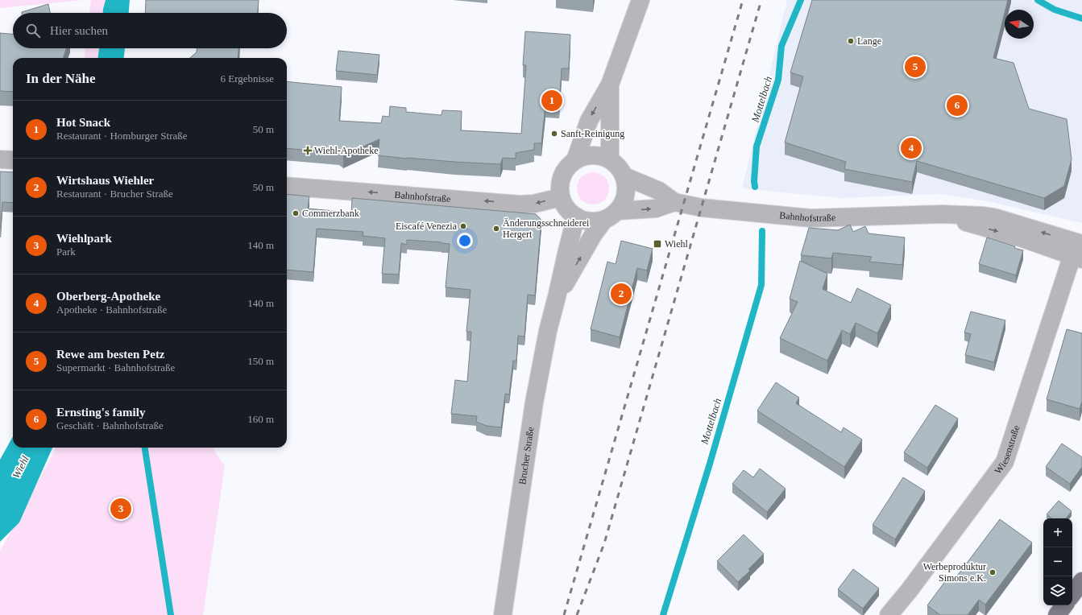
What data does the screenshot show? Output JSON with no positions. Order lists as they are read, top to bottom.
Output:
{
  "streets": {
    "street": ["Bahnhofstraße", "Wiesenstraße", "Brucher Straße"]
  },
  "crossings": [
    ["Bahnhofstraße", "Wiesenstraße"],
    ["Bahnhofstraße", "Brucher Straße"]
  ],
  "water": ["Mottelbach", "Wiehl"],
  "places": {
    "other": [
      "Lange",
      "Sanft-Reinigung",
      "Commerzbank",
      "Eiscafé Venezia",
      "Änderungsschneiderei Hergert",
      "Werbeproduktur Simons e.K."
    ],
    "health": ["Wiehl-Apotheke"],
    "transit": ["Wiehl"]
  },
  "north": "left",
  "page": {
    "search": "Hier suchen",
    "pins": [
      "5",
      "1",
      "6",
      "4",
      "2",
      "3"
    ],
    "heading": ["In der Nähe", "6 Ergebnisse"],
    "list": [
      {
        "mark": "1",
        "name": "Hot Snack",
        "note": "Restaurant · Homburger Straße",
        "value": "50 m"
      },
      {
        "mark": "2",
        "name": "Wirtshaus Wiehler",
        "note": "Restaurant · Brucher Straße",
        "value": "50 m"
      },
      {
        "mark": "3",
        "name": "Wiehlpark",
        "note": "Park",
        "value": "140 m"
      },
      {
        "mark": "4",
        "name": "Oberberg-Apotheke",
        "note": "Apotheke · Bahnhofstraße",
        "value": "140 m"
      },
      {
        "mark": "5",
        "name": "Rewe am besten Petz",
        "note": "Supermarkt · Bahnhofstraße",
        "value": "150 m"
      },
      {
        "mark": "6",
        "name": "Ernsting's family",
        "note": "Geschäft · Bahnhofstraße",
        "value": "160 m"
      }
    ],
    "map_buttons": ["+", "−"]
  }
}
